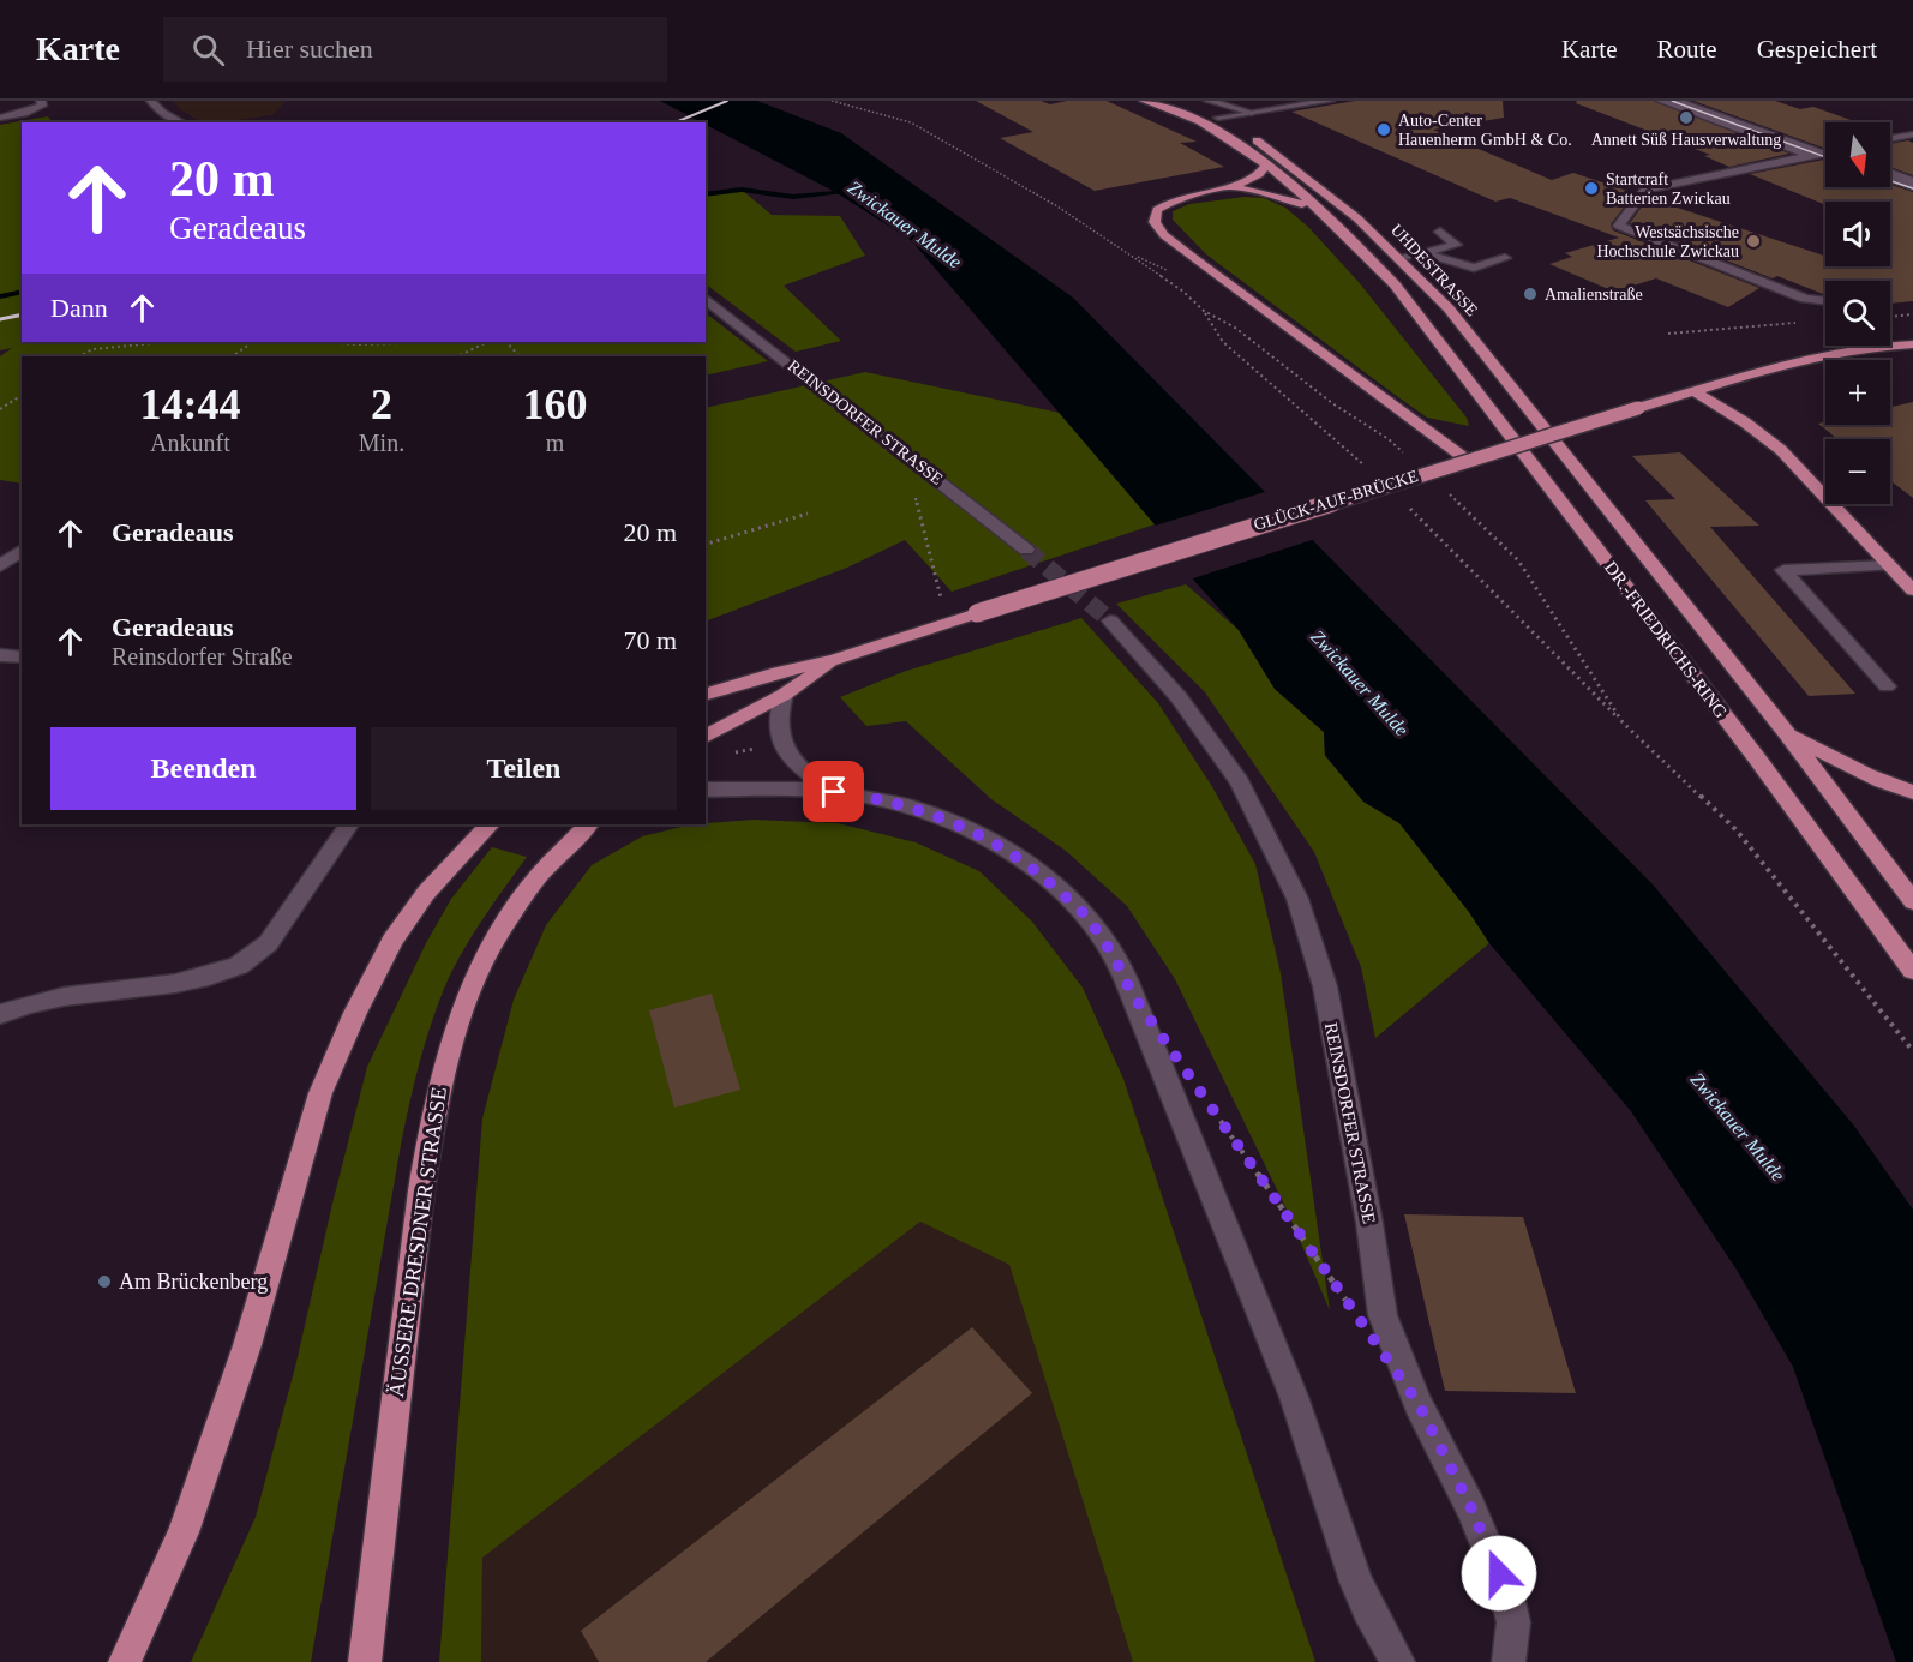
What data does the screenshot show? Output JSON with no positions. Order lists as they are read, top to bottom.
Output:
{
  "streets": {
    "main road": [
      "UHDESTRASSE",
      "GLÜCK-AUF-BRÜCKE",
      "DR.-FRIEDRICHS-RING",
      "ÄUSSERE DRESDNER STRASSE"
    ],
    "street": ["REINSDORFER STRASSE"]
  },
  "crossings": [
    ["UHDESTRASSE", "DR.-FRIEDRICHS-RING"]
  ],
  "water": ["Zwickauer Mulde"],
  "places": [
    "Annett Süß Hausverwaltung",
    "Auto-Center Hauenherm GmbH & Co.",
    "Startcraft Batterien Zwickau",
    "Westsächsische Hochschule Zwickau",
    "Amalienstraße",
    "Am Brückenberg"
  ],
  "north": "bottom",
  "page": {
    "header": "Karte",
    "search": "Hier suchen",
    "nav": ["Karte", "Route", "Gespeichert"],
    "map_buttons": ["+", "−"],
    "turn": ["20 m", "Geradeaus"],
    "then": "Dann",
    "eta": [
      "14:44",
      "Ankunft",
      "2",
      "Min.",
      "160",
      "m"
    ],
    "list": [
      {
        "name": "Geradeaus",
        "value": "20 m"
      },
      {
        "name": "Geradeaus",
        "note": "Reinsdorfer Straße",
        "value": "70 m"
      }
    ],
    "buttons": ["Beenden", "Teilen"]
  }
}
